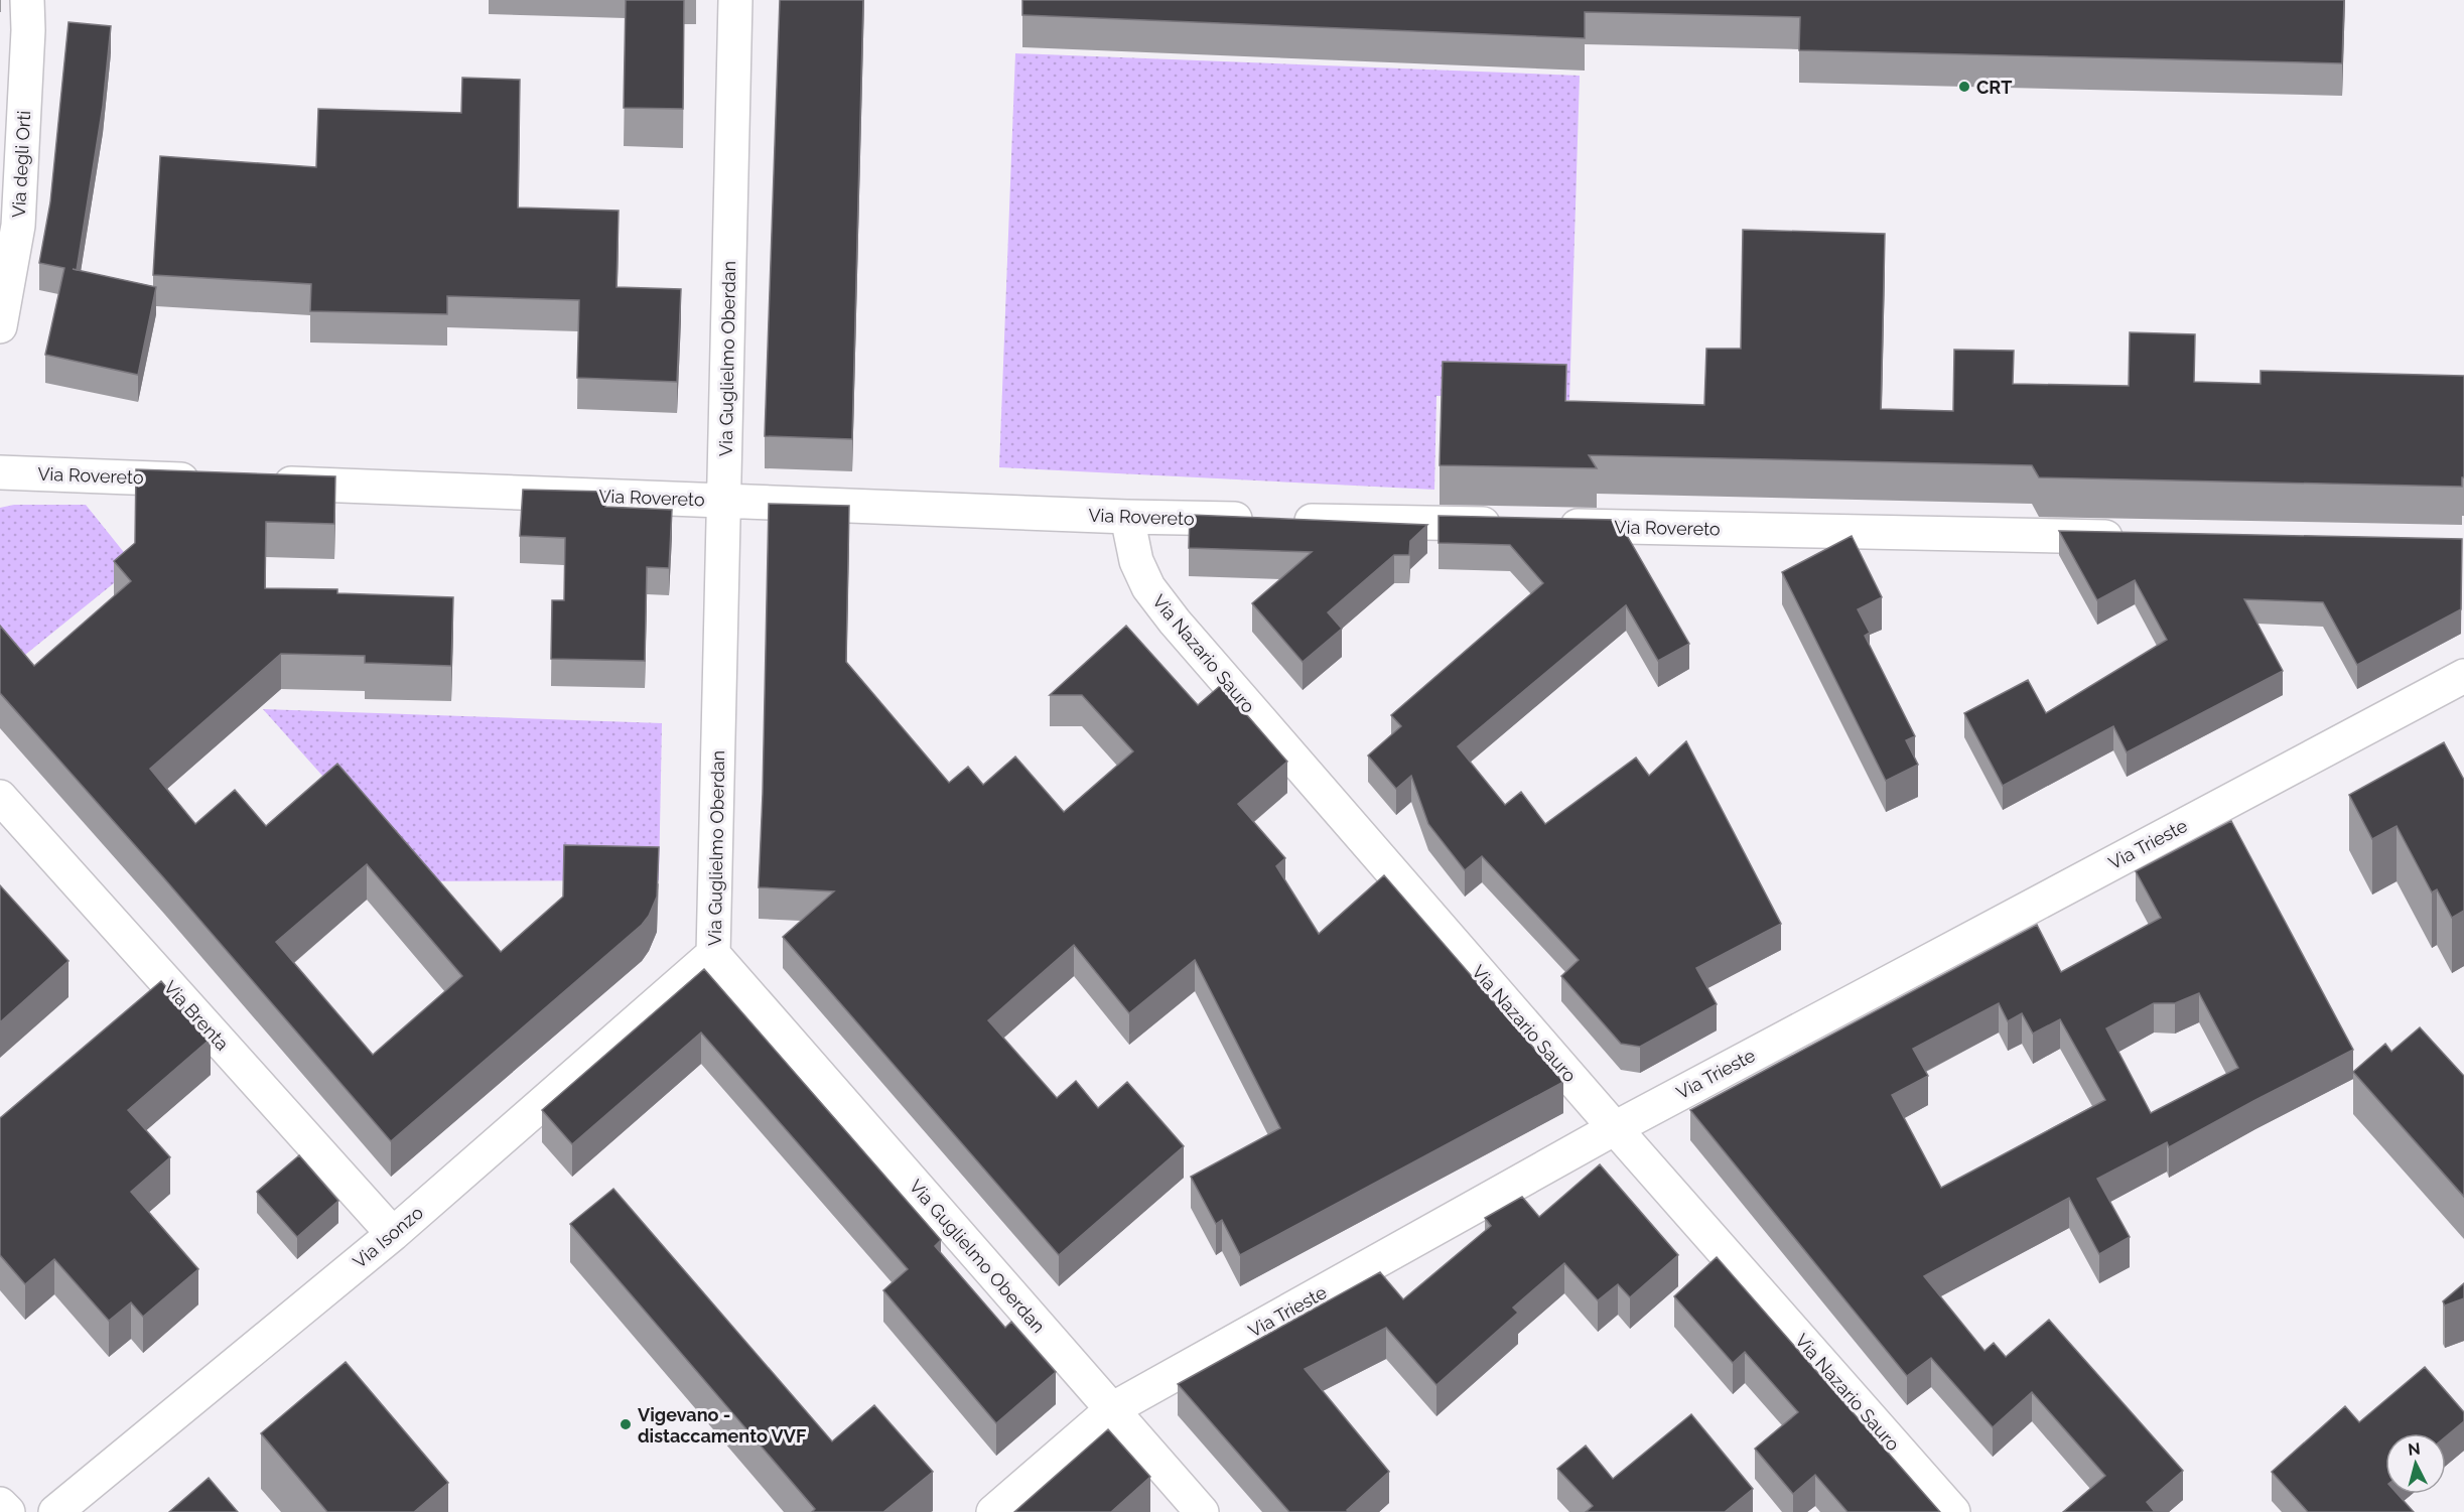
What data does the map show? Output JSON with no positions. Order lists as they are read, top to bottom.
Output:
{
  "streets": {
    "street": [
      "Via degli Orti",
      "Via Guglielmo Oberdan",
      "Via Rovereto",
      "Via Nazario Sauro",
      "Via Trieste",
      "Via Brenta",
      "Via Isonzo"
    ]
  },
  "crossings": [
    ["Via Guglielmo Oberdan", "Via Rovereto"],
    ["Via Guglielmo Oberdan", "Via Trieste"],
    ["Via Guglielmo Oberdan", "Via Isonzo"],
    ["Via Rovereto", "Via Nazario Sauro"],
    ["Via Nazario Sauro", "Via Trieste"],
    ["Via Brenta", "Via Isonzo"]
  ],
  "places": ["CRT", "Vigevano - distaccamento VVF"],
  "north": "top"
}
